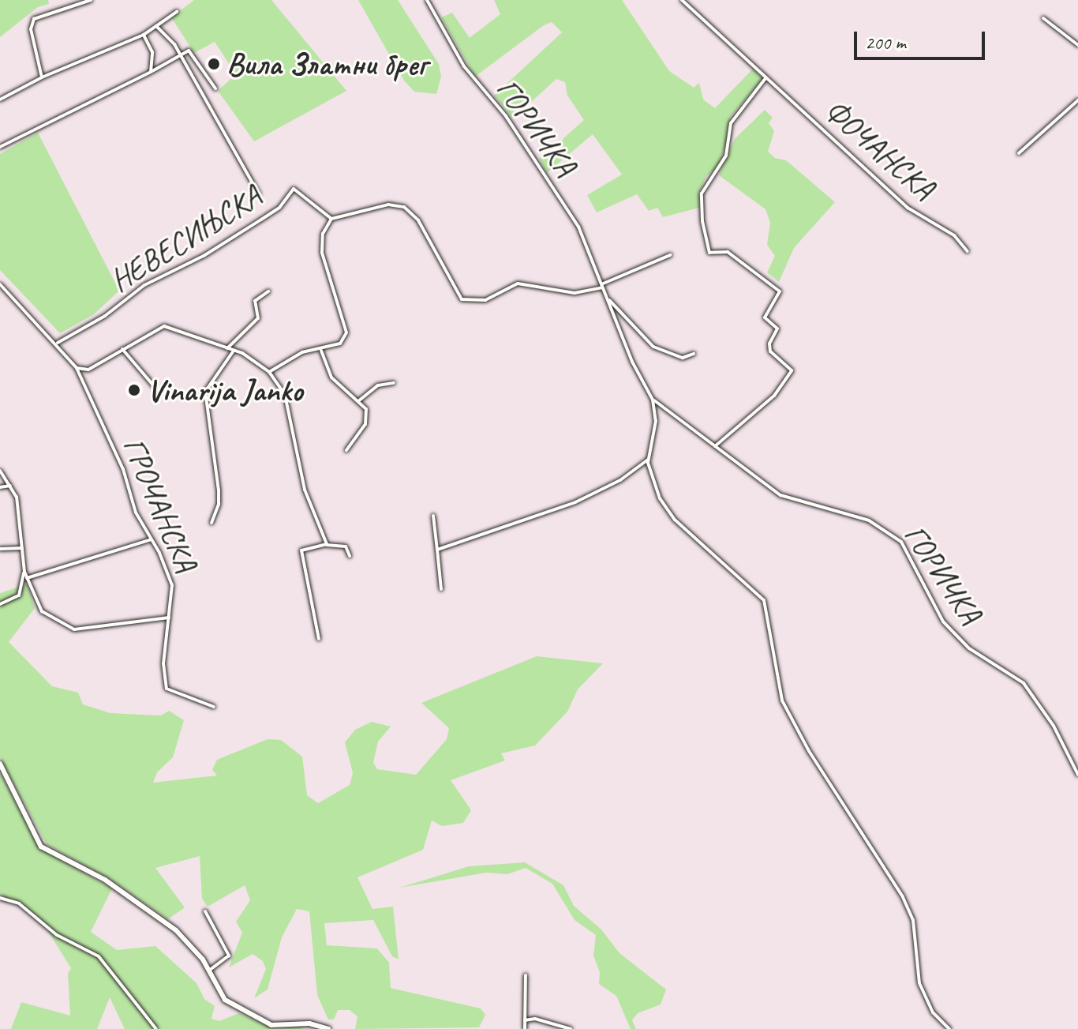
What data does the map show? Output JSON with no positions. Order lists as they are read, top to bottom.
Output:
{
  "streets": {
    "street": [
      "ГОРИЧКА",
      "ФОЧАНСКА",
      "НЕВЕСИЊСКА",
      "ГРОЧАНСКА"
    ]
  },
  "crossings": [
    ["НЕВЕСИЊСКА", "ГРОЧАНСКА"]
  ],
  "places": ["Вила Златни брег", "Vinarija Janko"],
  "scale_bar": "200 m"
}
